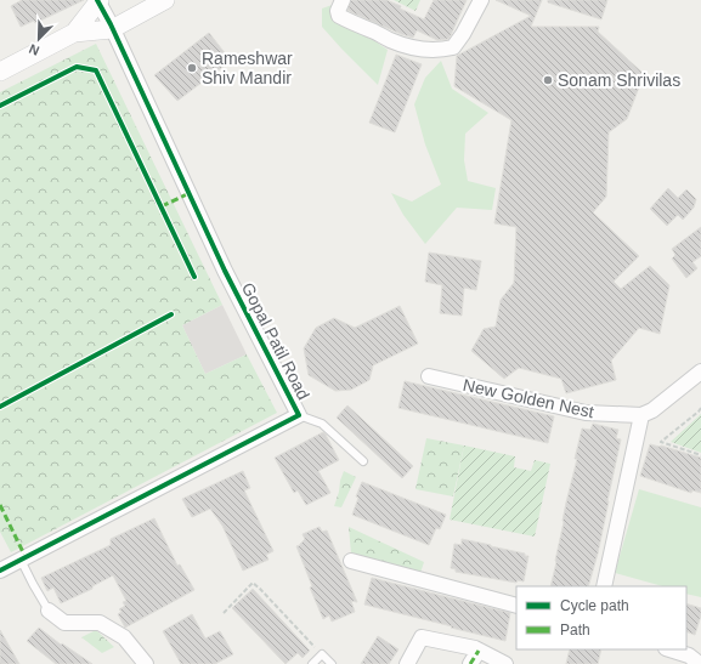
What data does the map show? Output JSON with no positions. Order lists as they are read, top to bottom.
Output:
{
  "streets": {
    "street": ["Gopal Patil Road", "New Golden Nest"]
  },
  "places": ["Rameshwar Shiv Mandir", "Sonam Shrivilas"],
  "legend": ["Cycle path", "Path"],
  "north": "bottom left"
}
